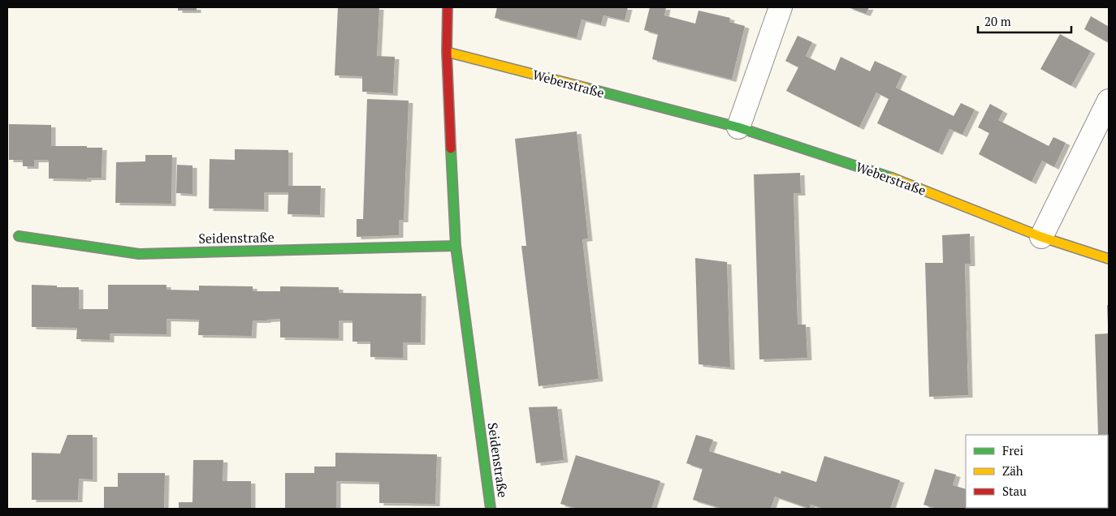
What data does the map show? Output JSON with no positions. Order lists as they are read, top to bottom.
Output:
{
  "streets": {
    "street": ["Weberstraße", "Seidenstraße"]
  },
  "crossings": [
    ["Weberstraße", "Seidenstraße"]
  ],
  "legend": ["Frei", "Zäh", "Stau"],
  "scale_bar": "20 m"
}
